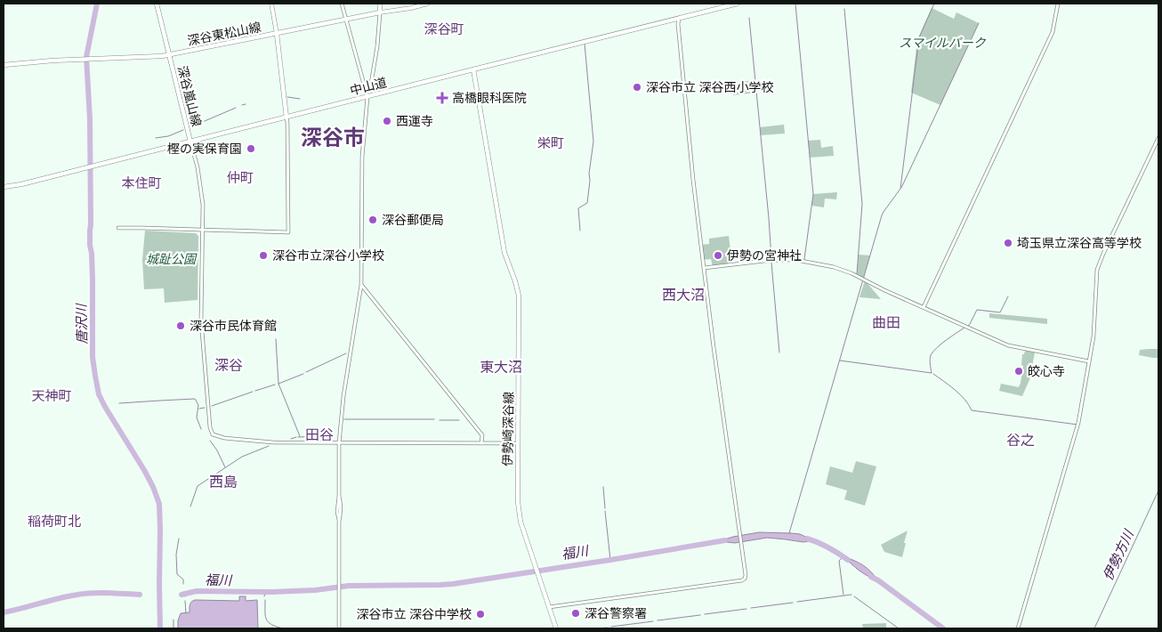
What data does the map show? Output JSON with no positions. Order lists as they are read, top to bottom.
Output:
{
  "streets": {
    "main road": [
      "深谷東松山線",
      "中山道",
      "深谷嵐山線",
      "伊勢崎深谷線"
    ]
  },
  "crossings": [
    ["深谷東松山線", "中山道"],
    ["深谷東松山線", "深谷嵐山線"],
    ["中山道", "深谷嵐山線"],
    ["中山道", "伊勢崎深谷線"]
  ],
  "districts": [
    "深谷町",
    "深谷市",
    "栄町",
    "仲町",
    "本住町",
    "西大沼",
    "曲田",
    "深谷",
    "東大沼",
    "天神町",
    "田谷",
    "谷之",
    "西島",
    "稲荷町北"
  ],
  "water": ["唐沢川", "福川", "伊勢方川"],
  "parks": ["スマイルパーク", "城趾公園"],
  "places": {
    "other": [
      "深谷市立 深谷西小学校",
      "西運寺",
      "樫の実保育園",
      "深谷郵便局",
      "埼玉県立深谷高等学校",
      "深谷市立深谷小学校",
      "伊勢の宮神社",
      "深谷市民体育館",
      "皎心寺",
      "深谷警察署",
      "深谷市立 深谷中学校"
    ],
    "health": ["高橋眼科医院"]
  }
}
